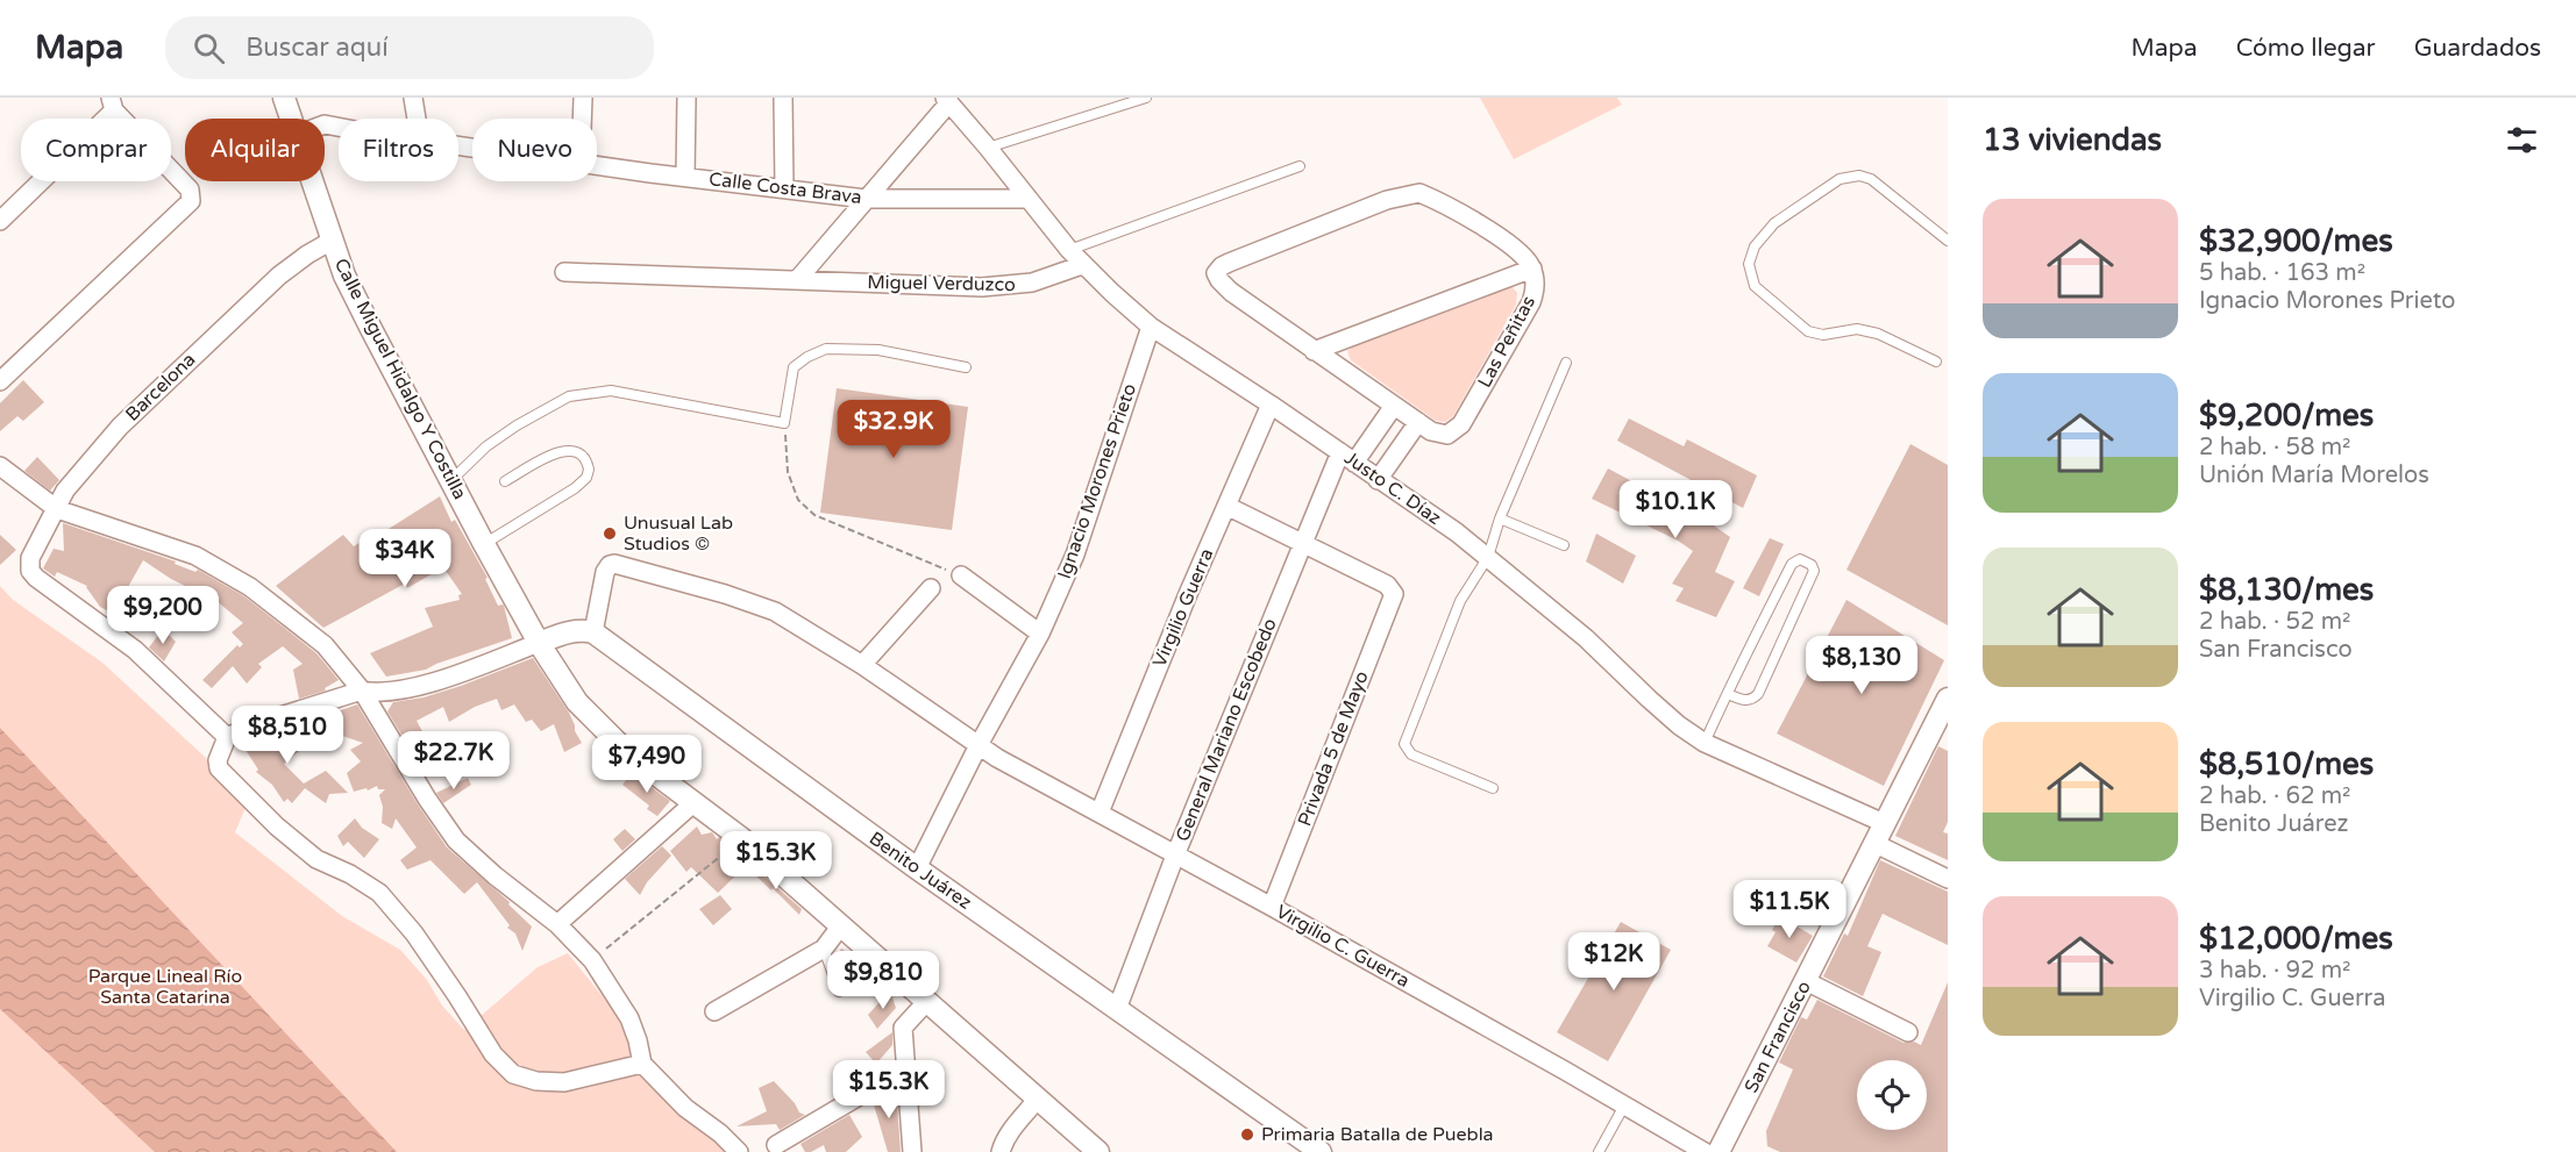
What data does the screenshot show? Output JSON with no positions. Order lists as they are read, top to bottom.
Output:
{
  "streets": {
    "street": [
      "Calle Costa Brava",
      "Miguel Verduzco",
      "Las Peñitas",
      "Calle Miguel Hidalgo Y Costilla",
      "Barcelona",
      "Ignacio Morones Prieto",
      "Justo C. Díaz",
      "Virgilio Guerra",
      "General Mariano Escobedo",
      "Privada 5 de Mayo",
      "Benito Juárez",
      "Virgilio C. Guerra",
      "San Francisco"
    ]
  },
  "crossings": [
    ["Calle Costa Brava", "Justo C. Díaz"],
    ["Miguel Verduzco", "Justo C. Díaz"],
    ["Las Peñitas", "General Mariano Escobedo"],
    ["Calle Miguel Hidalgo Y Costilla", "Barcelona"],
    ["Ignacio Morones Prieto", "Justo C. Díaz"],
    ["Ignacio Morones Prieto", "Benito Juárez"],
    ["Ignacio Morones Prieto", "Virgilio C. Guerra"],
    ["Justo C. Díaz", "Virgilio Guerra"],
    ["Justo C. Díaz", "General Mariano Escobedo"],
    ["Justo C. Díaz", "San Francisco"],
    ["Virgilio Guerra", "Virgilio C. Guerra"],
    ["General Mariano Escobedo", "Privada 5 de Mayo"],
    ["General Mariano Escobedo", "Benito Juárez"],
    ["General Mariano Escobedo", "Virgilio C. Guerra"],
    ["Privada 5 de Mayo", "Virgilio C. Guerra"]
  ],
  "parks": ["Parque Lineal Río Santa Catarina"],
  "places": ["Unusual Lab Studios ©", "Primaria Batalla de Puebla"],
  "page": {
    "header": "Mapa",
    "search": "Buscar aquí",
    "nav": ["Mapa", "Cómo llegar", "Guardados"],
    "heading": "13 viviendas",
    "chip": [
      "Comprar",
      "Alquilar",
      "Filtros",
      "Nuevo"
    ],
    "list": [
      {
        "name": "$32,900/mes",
        "note": "5 hab. · 163 m² · Ignacio Morones Prieto"
      },
      {
        "name": "$9,200/mes",
        "note": "2 hab. · 58 m² · Unión María Morelos"
      },
      {
        "name": "$8,130/mes",
        "note": "2 hab. · 52 m² · San Francisco"
      },
      {
        "name": "$8,510/mes",
        "note": "2 hab. · 62 m² · Benito Juárez"
      },
      {
        "name": "$12,000/mes",
        "note": "3 hab. · 92 m² · Virgilio C. Guerra"
      }
    ],
    "price": [
      "$32.9K",
      "$10.1K",
      "$34K",
      "$9,200",
      "$8,130",
      "$8,510",
      "$22.7K",
      "$7,490",
      "$15.3K",
      "$11.5K",
      "$12K",
      "$9,810",
      "$15.3K"
    ]
  }
}
